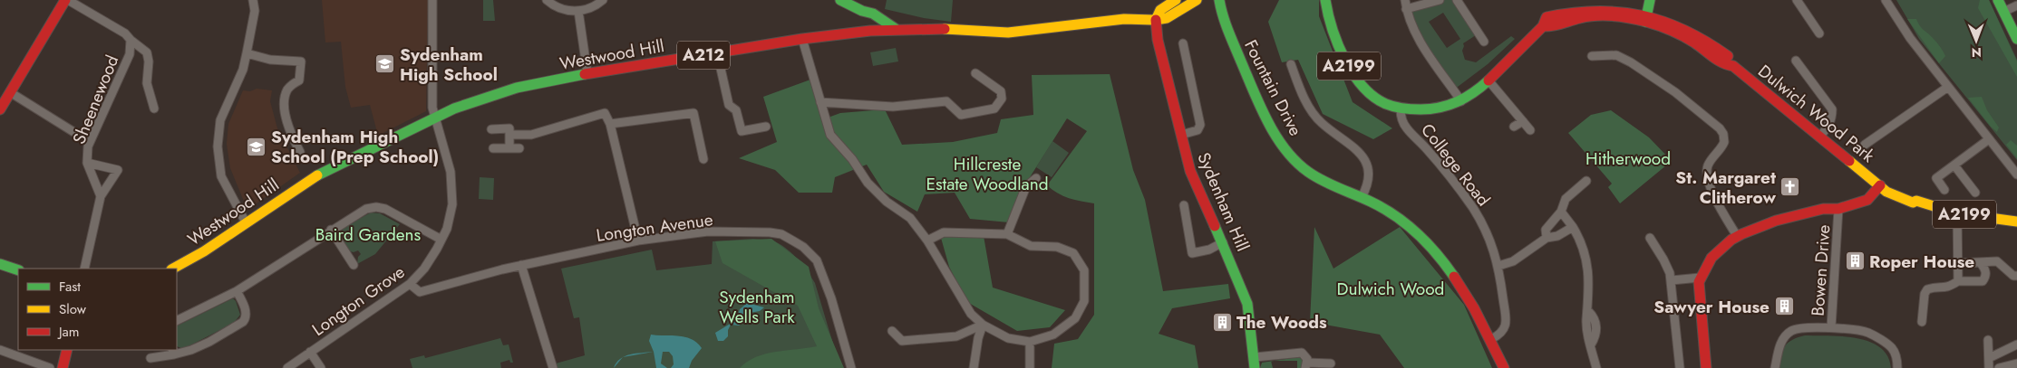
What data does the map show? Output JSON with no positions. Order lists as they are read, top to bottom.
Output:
{
  "streets": {
    "main road": [
      "Westwood Hill",
      "A212",
      "A2199",
      "Fountain Drive",
      "Dulwich Wood Park",
      "Sydenham Hill"
    ],
    "street": [
      "Sheenewood",
      "College Road",
      "Longton Avenue",
      "Bowen Drive",
      "Longton Grove"
    ]
  },
  "crossings": [
    ["Westwood Hill", "Sydenham Hill"],
    ["Westwood Hill", "Longton Grove"],
    ["A2199", "Dulwich Wood Park"],
    ["A2199", "College Road"],
    ["Fountain Drive", "College Road"],
    ["Dulwich Wood Park", "College Road"],
    ["Longton Avenue", "Longton Grove"]
  ],
  "parks": [
    "Hitherwood",
    "Hillcreste Estate Woodland",
    "Baird Gardens",
    "Dulwich Wood",
    "Sydenham Wells Park"
  ],
  "places": {
    "school or university": ["Sydenham High School", "Sydenham High School (Prep School)"],
    "church": ["St. Margaret Clitherow"],
    "building": ["Roper House", "Sawyer House", "The Woods"]
  },
  "legend": ["Fast", "Slow", "Jam"],
  "north": "bottom"
}
